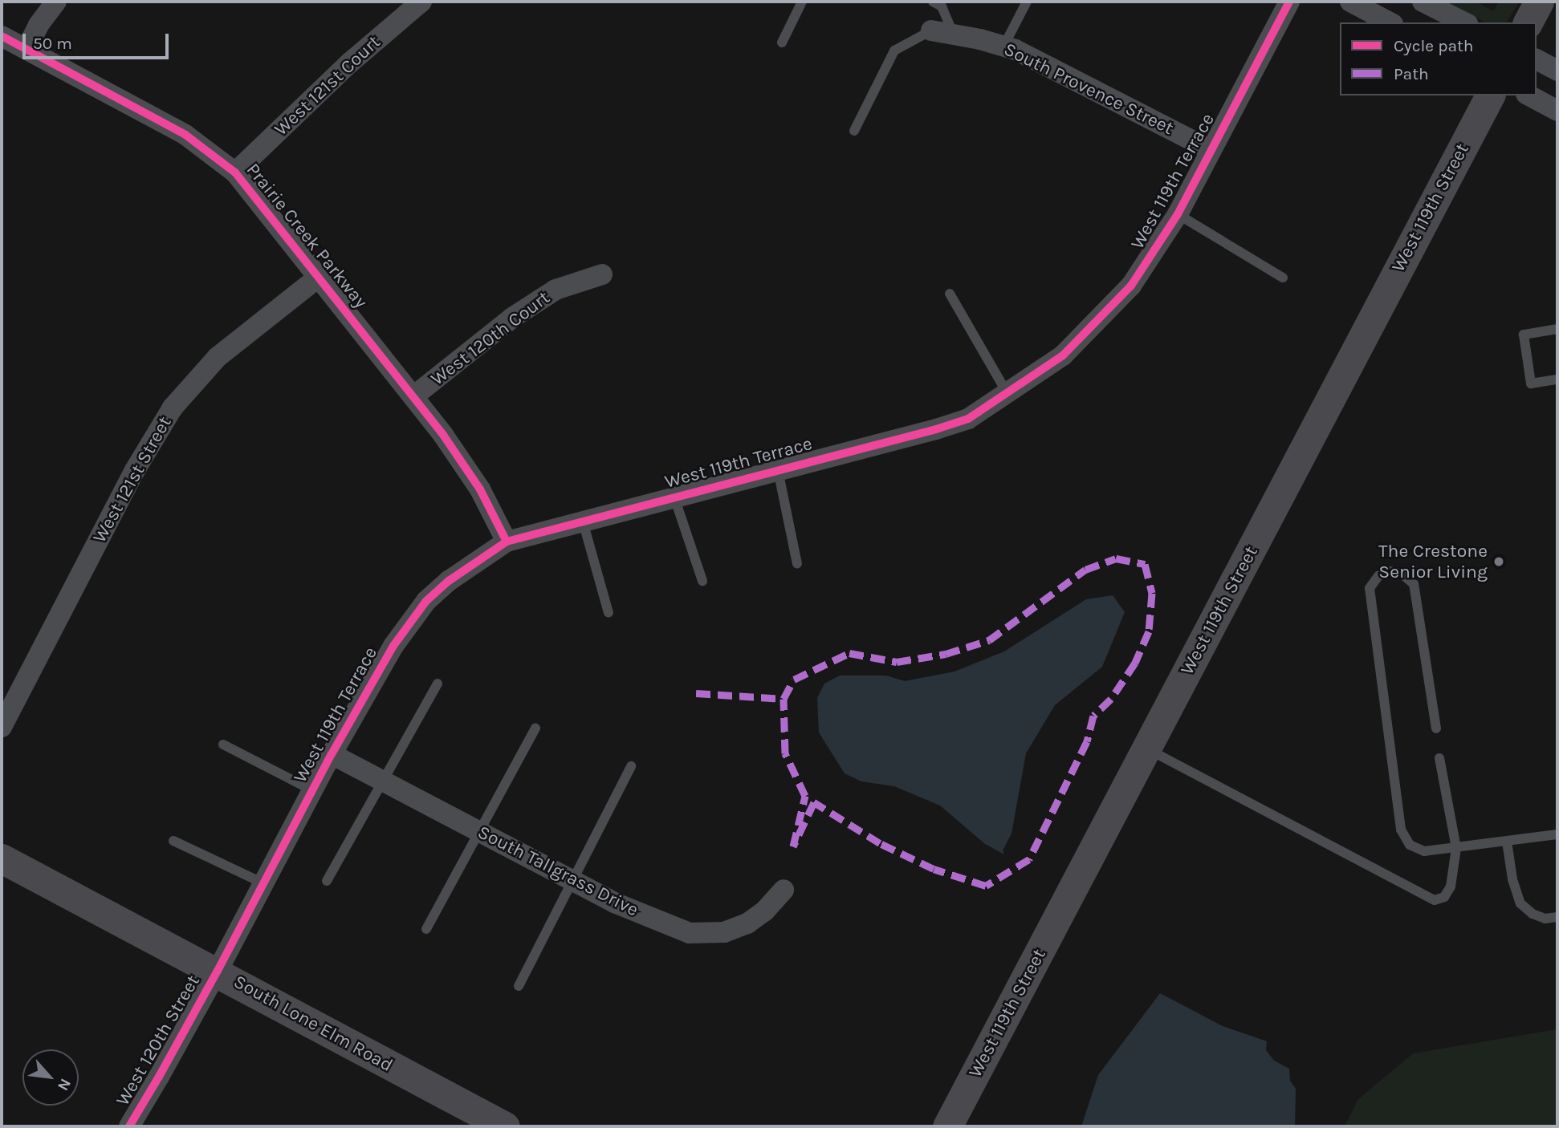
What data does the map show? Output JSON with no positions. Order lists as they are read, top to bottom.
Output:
{
  "streets": {
    "main road": ["West 119th Street", "South Lone Elm Road"],
    "street": [
      "West 121st Court",
      "South Provence Street",
      "West 119th Terrace",
      "Prairie Creek Parkway",
      "West 120th Court",
      "West 121st Street",
      "South Tallgrass Drive",
      "West 120th Street"
    ]
  },
  "crossings": [
    ["West 121st Court", "Prairie Creek Parkway"],
    ["South Provence Street", "West 119th Terrace"],
    ["West 119th Terrace", "Prairie Creek Parkway"],
    ["West 119th Terrace", "South Tallgrass Drive"],
    ["West 119th Terrace", "South Lone Elm Road"],
    ["West 119th Terrace", "West 120th Street"],
    ["Prairie Creek Parkway", "West 120th Court"],
    ["Prairie Creek Parkway", "West 121st Street"],
    ["South Lone Elm Road", "West 120th Street"]
  ],
  "places": ["The Crestone Senior Living"],
  "legend": ["Cycle path", "Path"],
  "scale_bar": "50 m",
  "north": "bottom right"
}
